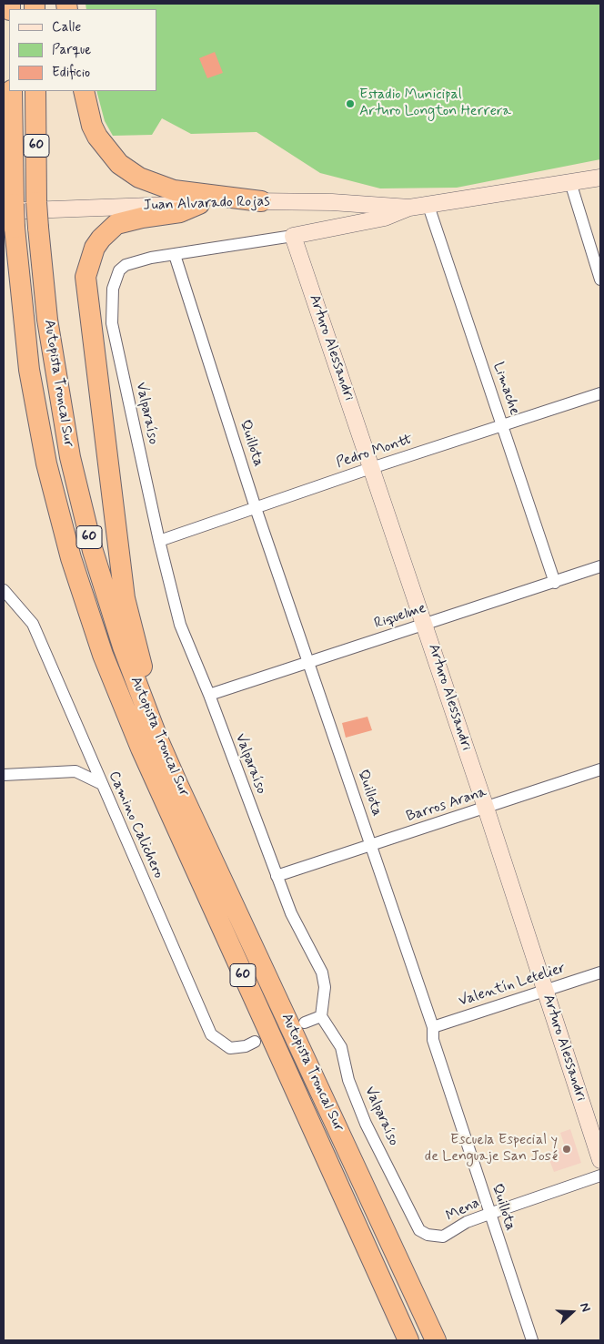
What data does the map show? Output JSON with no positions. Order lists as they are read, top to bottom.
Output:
{
  "streets": {
    "highway": ["60", "Autopista Troncal Sur"],
    "main road": ["Juan Alvarado Rojas", "Arturo Alessandri"],
    "street": [
      "Limache",
      "Valparaíso",
      "Quillota",
      "Pedro Montt",
      "Riquelme",
      "Barros Arana",
      "Camino Calichero",
      "Valentín Letelier",
      "Mena"
    ]
  },
  "crossings": [
    ["Juan Alvarado Rojas", "Arturo Alessandri"],
    ["Juan Alvarado Rojas", "Autopista Troncal Sur"],
    ["Juan Alvarado Rojas", "Limache"],
    ["Juan Alvarado Rojas", "Valparaíso"],
    ["Juan Alvarado Rojas", "Quillota"],
    ["Arturo Alessandri", "Pedro Montt"],
    ["Arturo Alessandri", "Riquelme"],
    ["Arturo Alessandri", "Barros Arana"],
    ["Arturo Alessandri", "Valentín Letelier"],
    ["Limache", "Pedro Montt"],
    ["Limache", "Riquelme"],
    ["Valparaíso", "Pedro Montt"],
    ["Valparaíso", "Riquelme"],
    ["Valparaíso", "Barros Arana"],
    ["Valparaíso", "Mena"],
    ["Quillota", "Pedro Montt"],
    ["Quillota", "Riquelme"],
    ["Quillota", "Barros Arana"],
    ["Quillota", "Valentín Letelier"],
    ["Quillota", "Mena"]
  ],
  "places": ["Estadio Municipal Arturo Longton Herrera", "Escuela Especial y de Lenguaje San José"],
  "legend": ["Calle", "Parque", "Edificio"],
  "north": "right"
}
